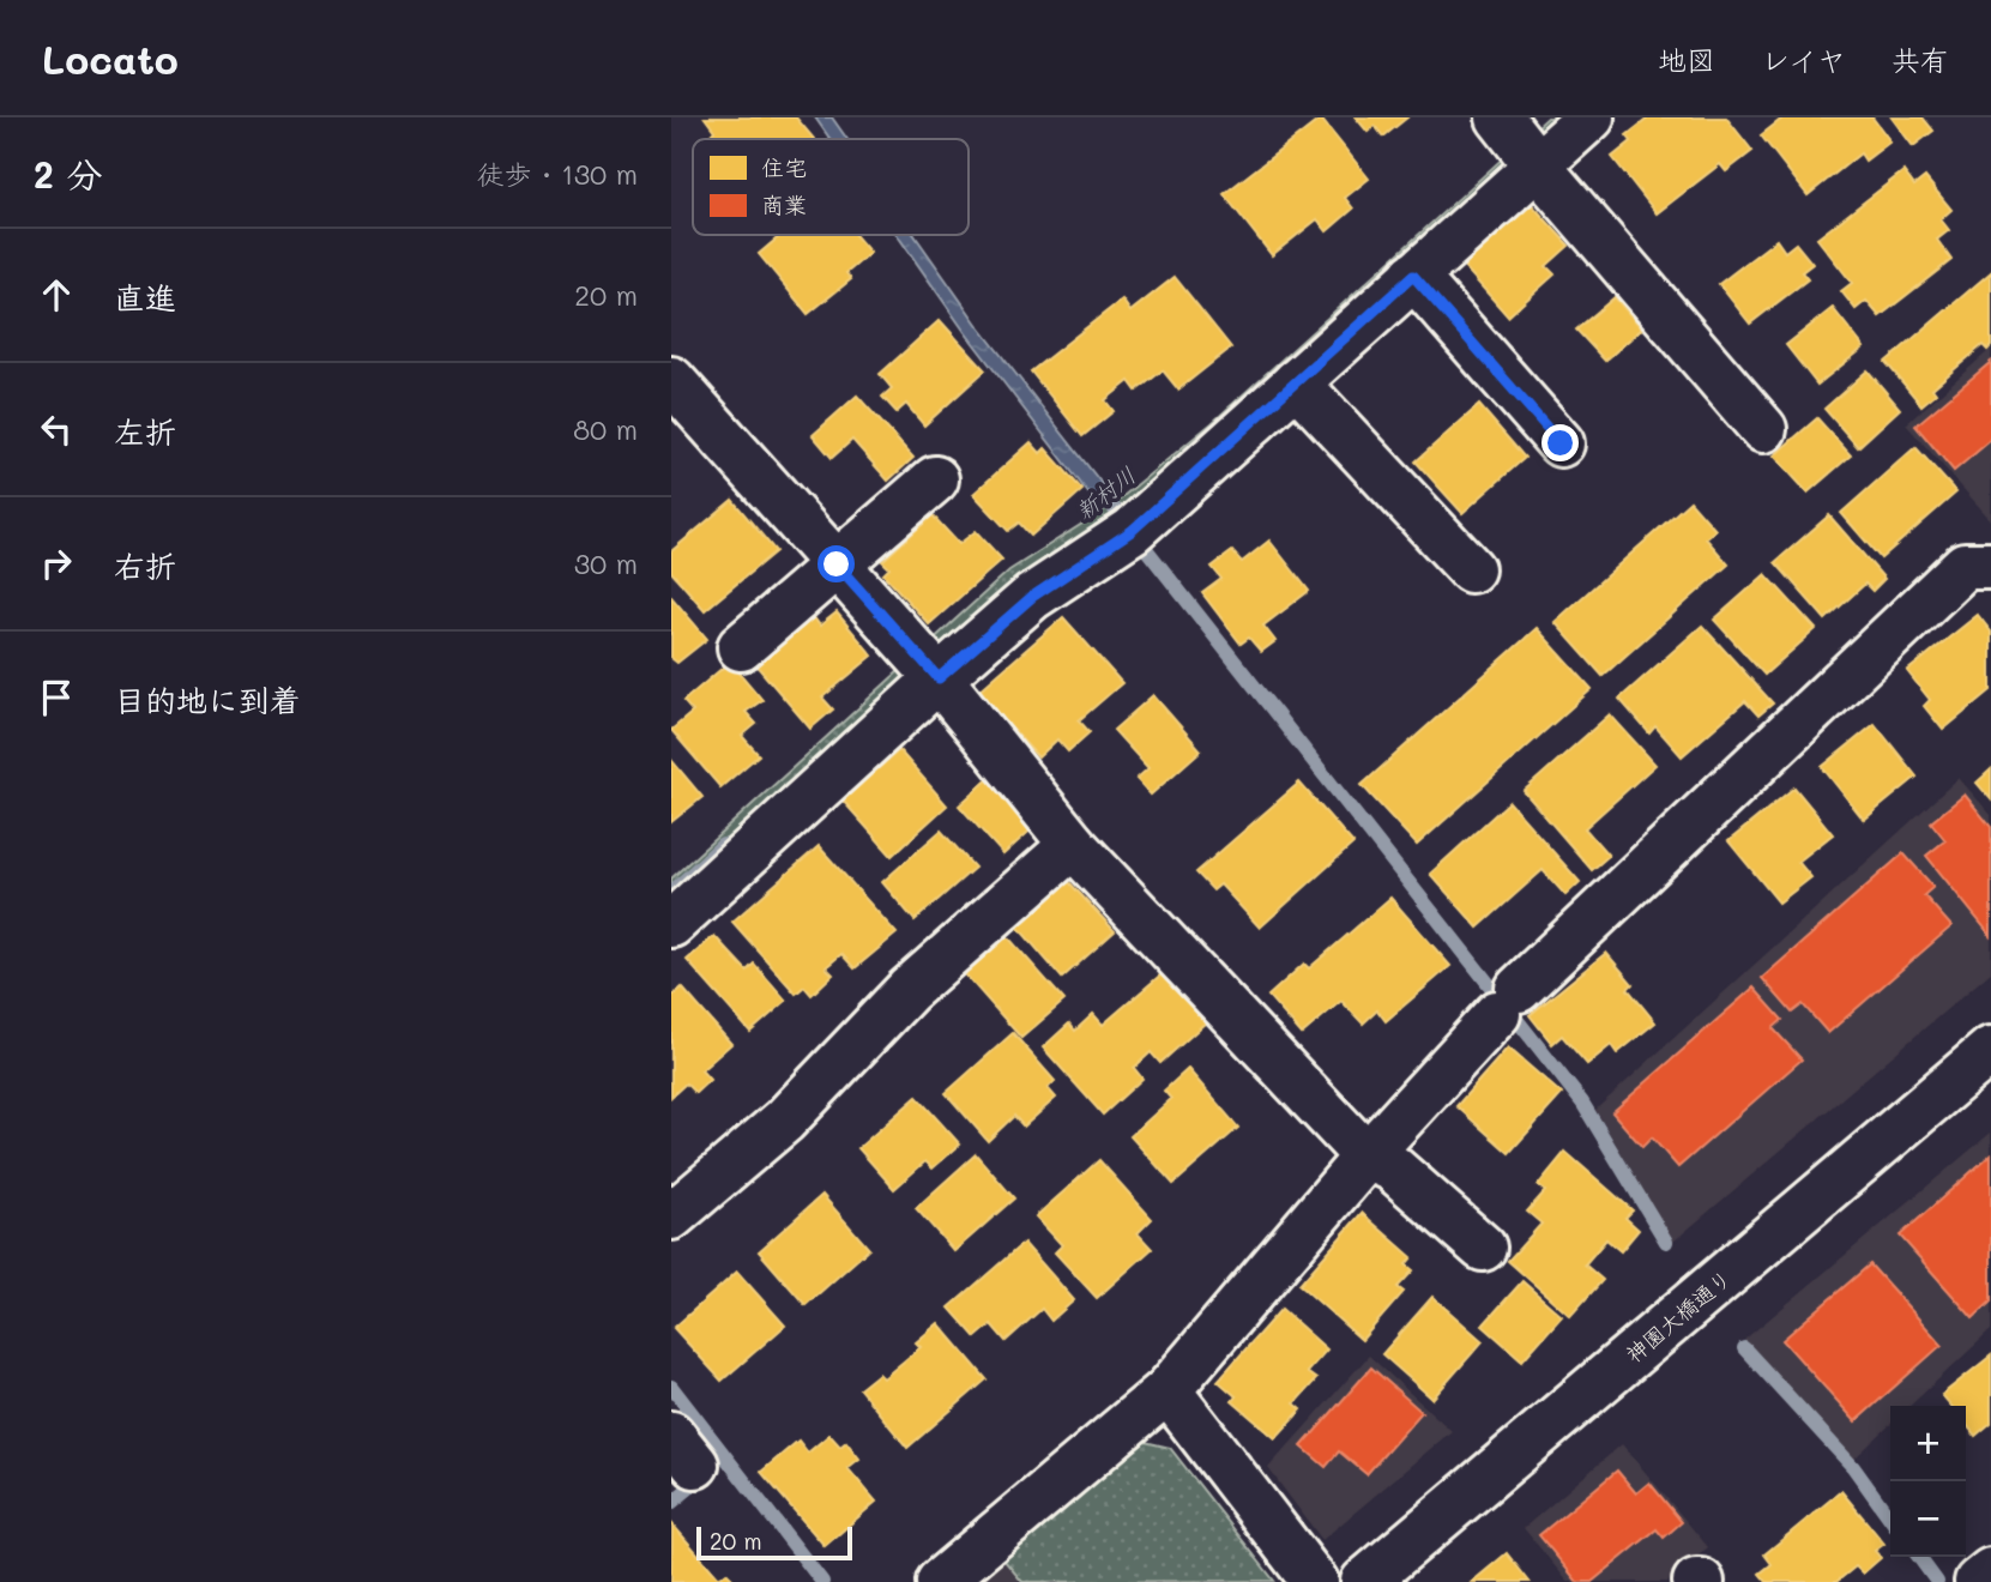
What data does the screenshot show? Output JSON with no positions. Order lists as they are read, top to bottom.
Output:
{
  "streets": {
    "street": ["神園大橋通り"]
  },
  "water": ["新村川"],
  "legend": ["住宅", "商業"],
  "scale_bar": "20 m",
  "page": {
    "header": "Locato",
    "nav": ["地図", "レイヤ", "共有"],
    "heading": ["2 分", "徒歩 · 130 m"],
    "list": [
      ["直進", "20 m"],
      ["左折", "80 m"],
      ["右折", "30 m"],
      "目的地に到着"
    ],
    "map_buttons": ["+", "−"],
    "scale": "20 m"
  }
}
